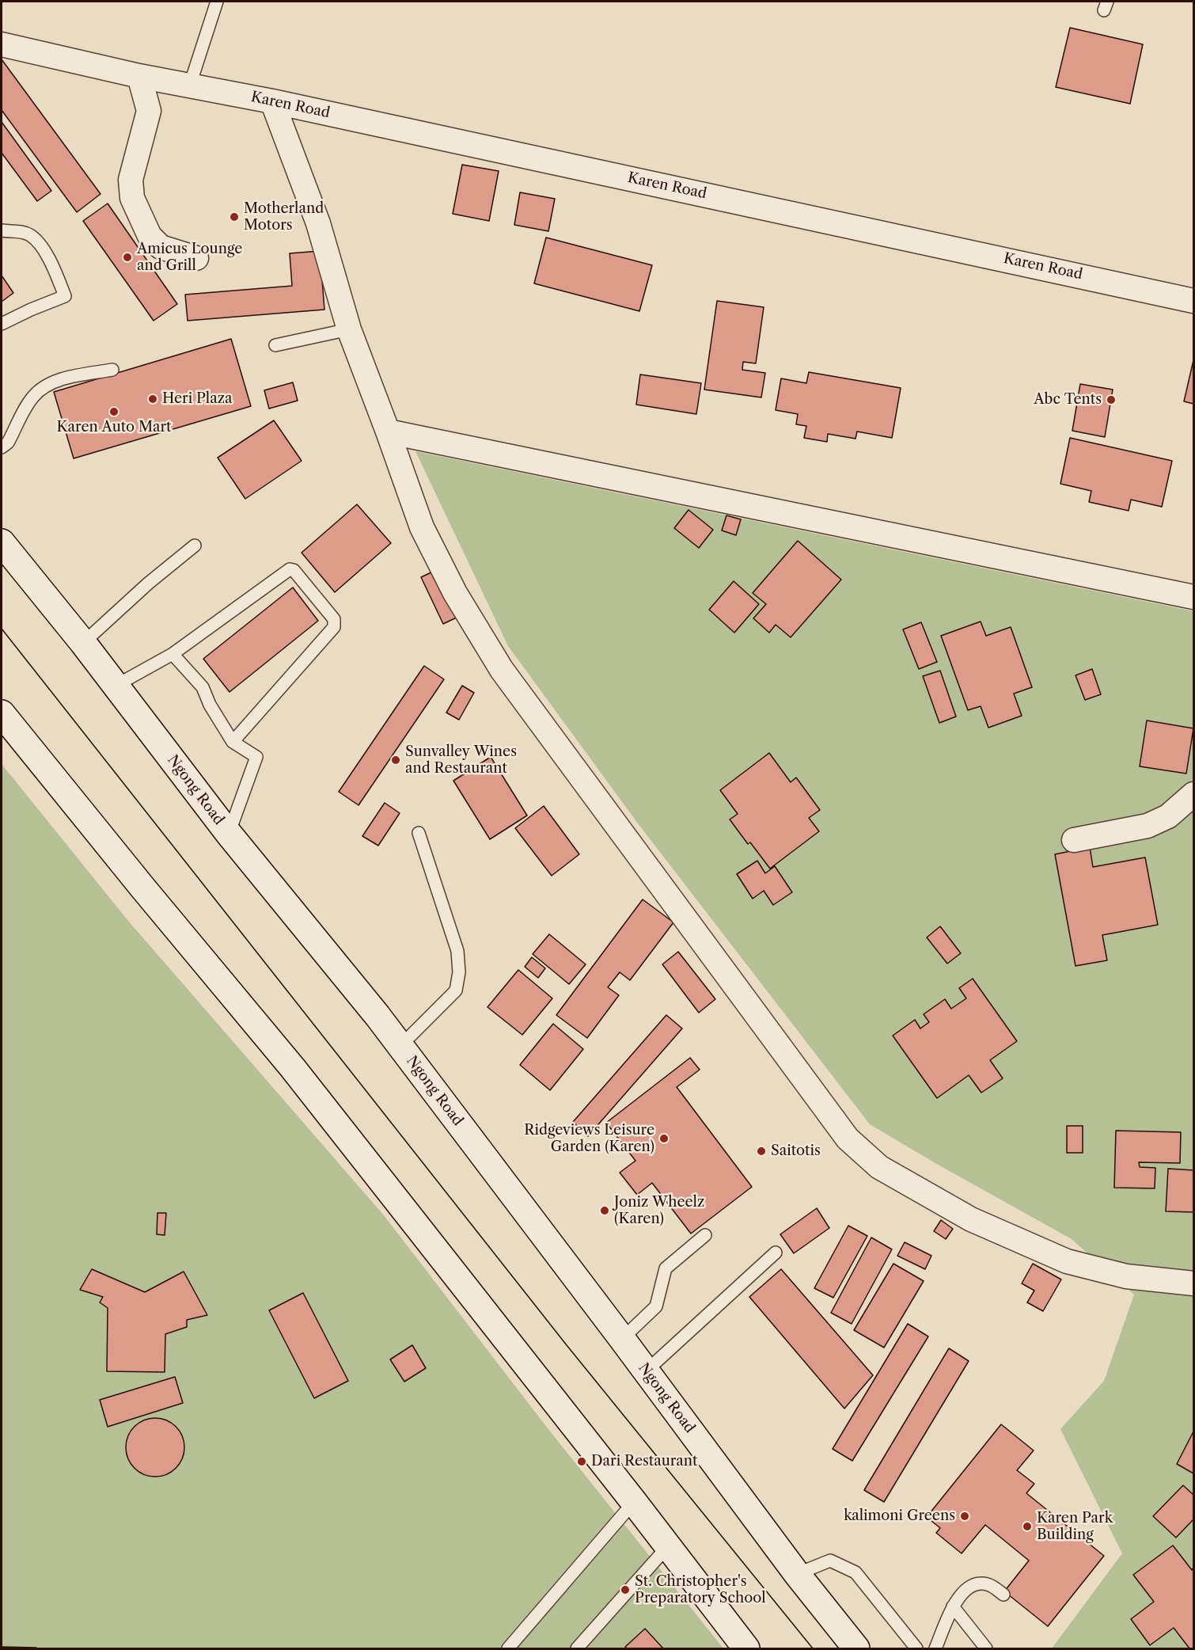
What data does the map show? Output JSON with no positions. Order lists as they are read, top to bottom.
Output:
{
  "streets": {
    "main road": ["Ngong Road"],
    "street": ["Karen Road"]
  },
  "places": [
    "Motherland Motors",
    "Amicus Lounge and Grill",
    "Heri Plaza",
    "Abc Tents",
    "Karen Auto Mart",
    "Sunvalley Wines and Restaurant",
    "Ridgeviews Leisure Garden (Karen)",
    "Saitotis",
    "Joniz Wheelz (Karen)",
    "Dari Restaurant",
    "kalimoni Greens",
    "Karen Park Building",
    "St. Christopher's Preparatory School"
  ]
}
